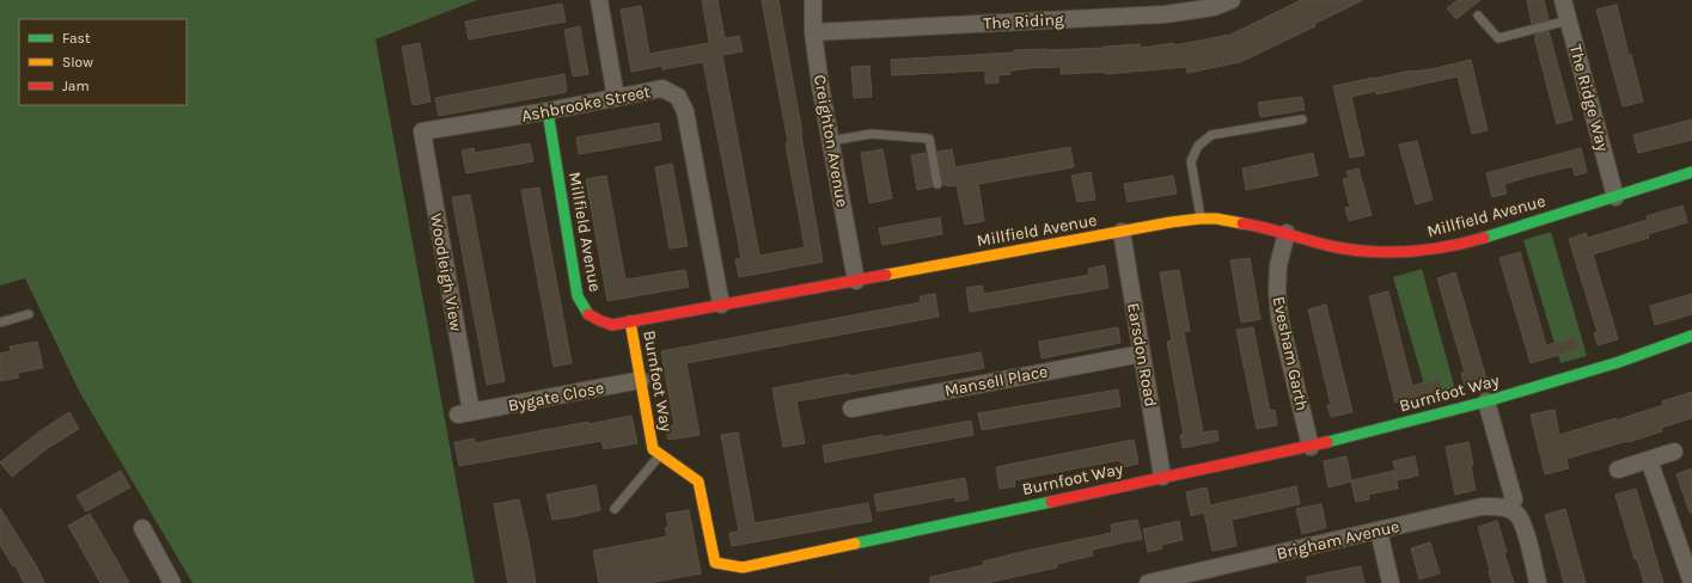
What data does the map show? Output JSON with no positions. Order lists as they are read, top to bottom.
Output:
{
  "streets": {
    "street": [
      "The Riding",
      "The Ridge Way",
      "Ashbrooke Street",
      "Creighton Avenue",
      "Millfield Avenue",
      "Woodleigh View",
      "Evesham Garth",
      "Earsdon Road",
      "Burnfoot Way",
      "Mansell Place",
      "Bygate Close",
      "Brigham Avenue"
    ]
  },
  "crossings": [
    ["The Riding", "Creighton Avenue"],
    ["The Ridge Way", "Millfield Avenue"],
    ["Ashbrooke Street", "Millfield Avenue"],
    ["Ashbrooke Street", "Woodleigh View"],
    ["Creighton Avenue", "Millfield Avenue"],
    ["Millfield Avenue", "Evesham Garth"],
    ["Millfield Avenue", "Earsdon Road"],
    ["Millfield Avenue", "Burnfoot Way"],
    ["Woodleigh View", "Bygate Close"],
    ["Evesham Garth", "Burnfoot Way"],
    ["Earsdon Road", "Burnfoot Way"],
    ["Earsdon Road", "Mansell Place"],
    ["Burnfoot Way", "Bygate Close"]
  ],
  "legend": ["Fast", "Slow", "Jam"]
}
